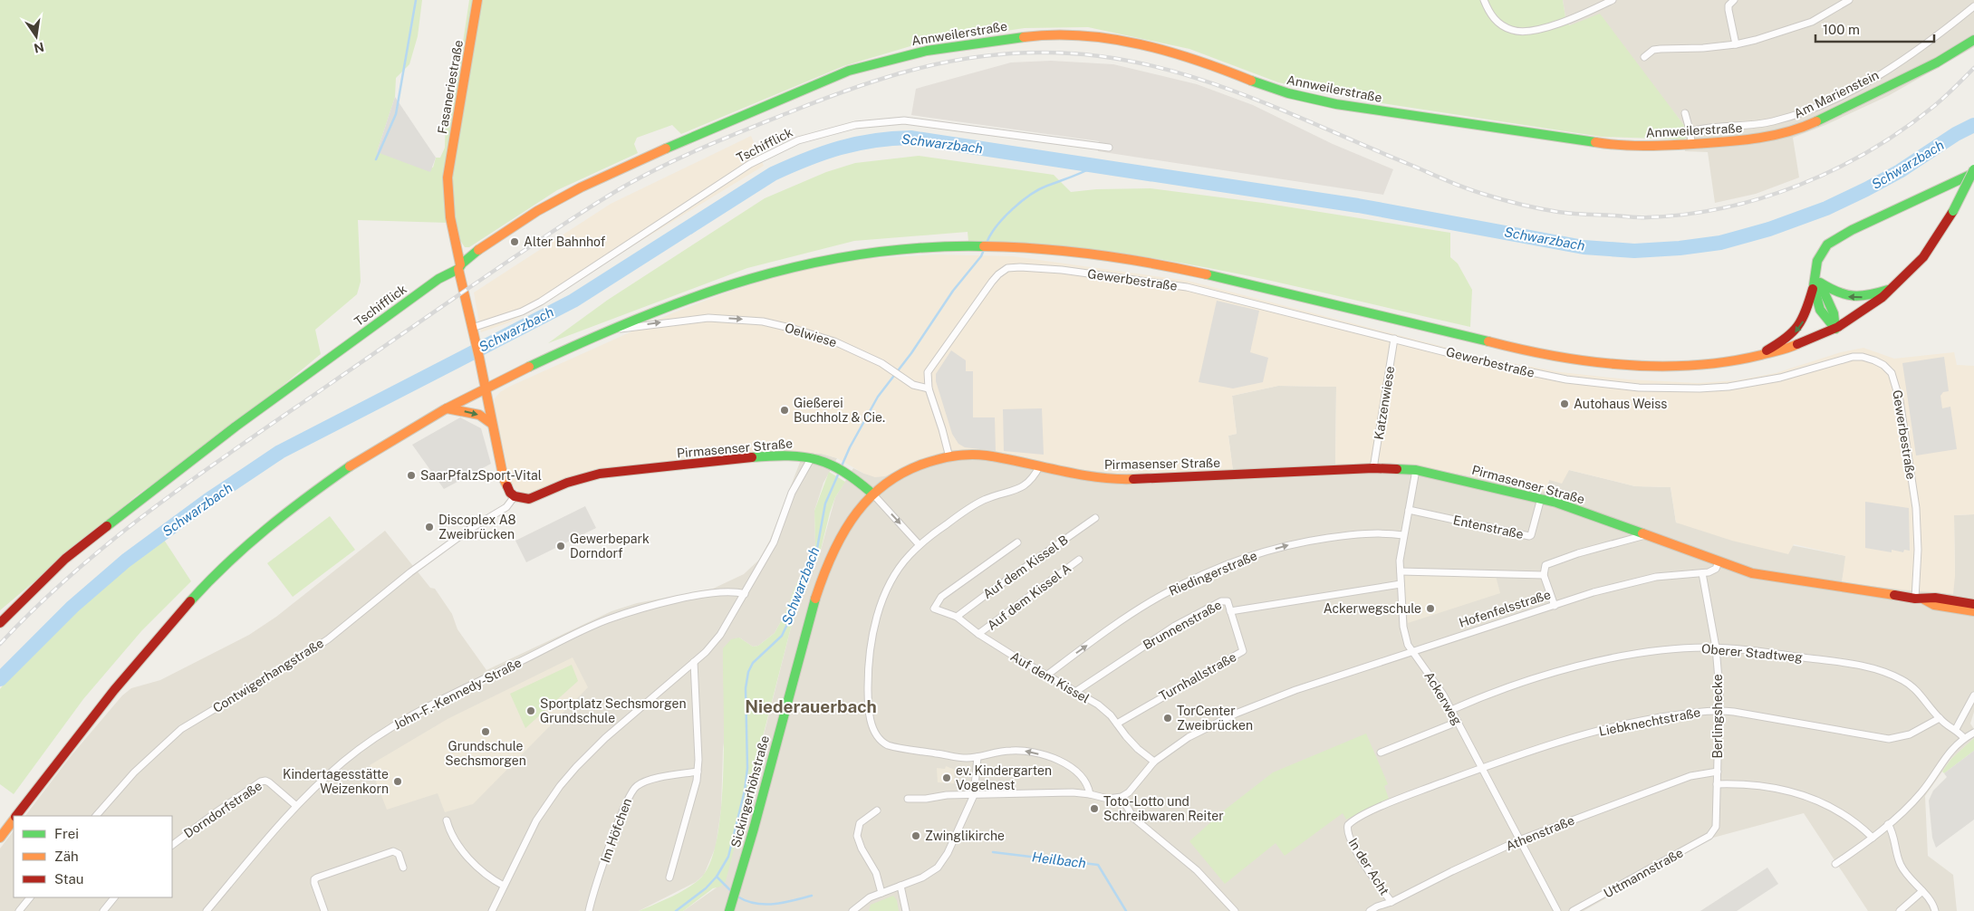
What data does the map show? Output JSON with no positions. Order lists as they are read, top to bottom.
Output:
{
  "streets": {
    "main road": [
      "Annweilerstraße",
      "Fasaneriestraße",
      "Tschifflick",
      "Pirmasenser Straße",
      "Sickingerhöhstraße"
    ],
    "street": [
      "Am Marienstein",
      "Gewerbestraße",
      "Oelwiese",
      "Katzenwiese",
      "Entenstraße",
      "Auf dem Kissel B",
      "Riedingerstraße",
      "Auf dem Kissel A",
      "Hofenfelsstraße",
      "Brunnenstraße",
      "Oberer Stadtweg",
      "Contwigerhangstraße",
      "Turnhallstraße",
      "Auf dem Kissel",
      "John-F.-Kennedy-Straße",
      "Ackerweg",
      "Berlingshecke",
      "Liebknechtstraße",
      "Dorndorfstraße",
      "Im Höfchen",
      "Athenstraße",
      "In der Acht",
      "Uttmannstraße"
    ]
  },
  "crossings": [
    ["Annweilerstraße", "Tschifflick"],
    ["Fasaneriestraße", "Tschifflick"],
    ["Gewerbestraße", "Oelwiese"],
    ["Gewerbestraße", "Katzenwiese"],
    ["Katzenwiese", "Pirmasenser Straße"],
    ["Pirmasenser Straße", "Entenstraße"],
    ["Pirmasenser Straße", "Contwigerhangstraße"],
    ["Pirmasenser Straße", "Ackerweg"],
    ["Pirmasenser Straße", "Sickingerhöhstraße"],
    ["Entenstraße", "Ackerweg"],
    ["Auf dem Kissel B", "Auf dem Kissel"],
    ["Riedingerstraße", "Auf dem Kissel"],
    ["Riedingerstraße", "Ackerweg"],
    ["Auf dem Kissel A", "Auf dem Kissel"],
    ["Hofenfelsstraße", "Auf dem Kissel"],
    ["Hofenfelsstraße", "Ackerweg"],
    ["Hofenfelsstraße", "Berlingshecke"],
    ["Brunnenstraße", "Turnhallstraße"],
    ["Brunnenstraße", "Auf dem Kissel"],
    ["Brunnenstraße", "Ackerweg"],
    ["Oberer Stadtweg", "Ackerweg"],
    ["Oberer Stadtweg", "Berlingshecke"],
    ["Oberer Stadtweg", "Liebknechtstraße"],
    ["Turnhallstraße", "Auf dem Kissel"],
    ["John-F.-Kennedy-Straße", "Dorndorfstraße"],
    ["Ackerweg", "Liebknechtstraße"],
    ["Ackerweg", "Athenstraße"],
    ["Berlingshecke", "Liebknechtstraße"],
    ["Berlingshecke", "Athenstraße"],
    ["Berlingshecke", "Uttmannstraße"],
    ["Liebknechtstraße", "In der Acht"],
    ["Athenstraße", "In der Acht"]
  ],
  "one_way": ["Oelwiese", "Riedingerstraße"],
  "districts": ["Niederauerbach"],
  "water": ["Schwarzbach", "Heilbach"],
  "places": [
    "Alter Bahnhof",
    "Autohaus Weiss",
    "Gießerei Buchholz & Cie.",
    "SaarPfalzSport-Vital",
    "Discoplex A8 Zweibrücken",
    "Gewerbepark Dorndorf",
    "Ackerwegschule",
    "Sportplatz Sechsmorgen Grundschule",
    "TorCenter Zweibrücken",
    "Grundschule Sechsmorgen",
    "ev. Kindergarten Vogelnest",
    "Kindertagesstätte Weizenkorn",
    "Toto-Lotto und Schreibwaren Reiter",
    "Zwinglikirche"
  ],
  "legend": ["Frei", "Zäh", "Stau"],
  "scale_bar": "100 m",
  "north": "bottom"
}
